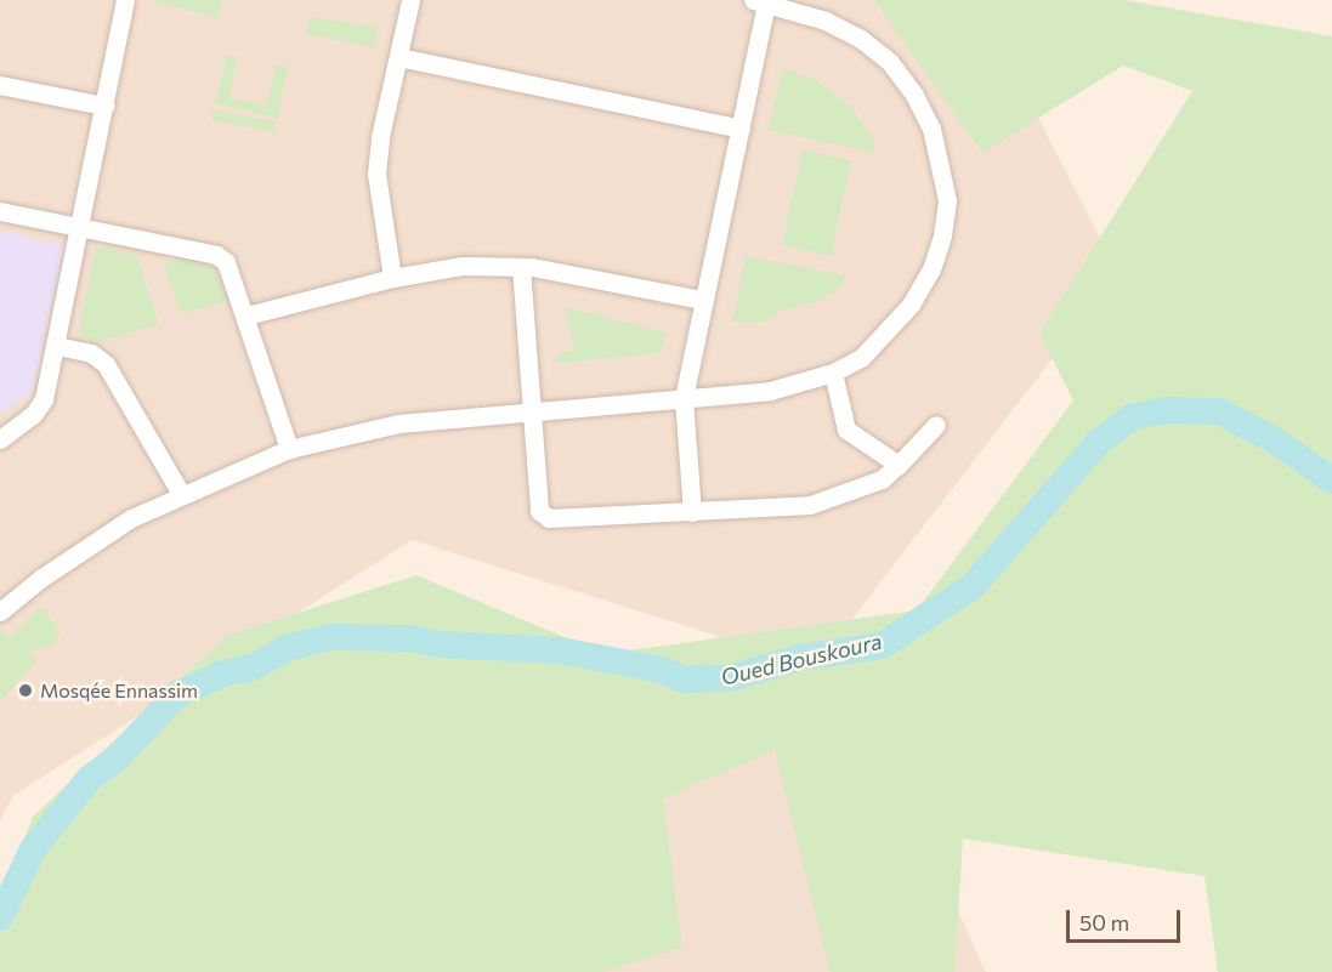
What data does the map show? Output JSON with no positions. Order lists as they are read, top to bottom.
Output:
{
  "water": ["Oued Bouskoura"],
  "places": ["Mosqée Ennassim"],
  "scale_bar": "50 m"
}
